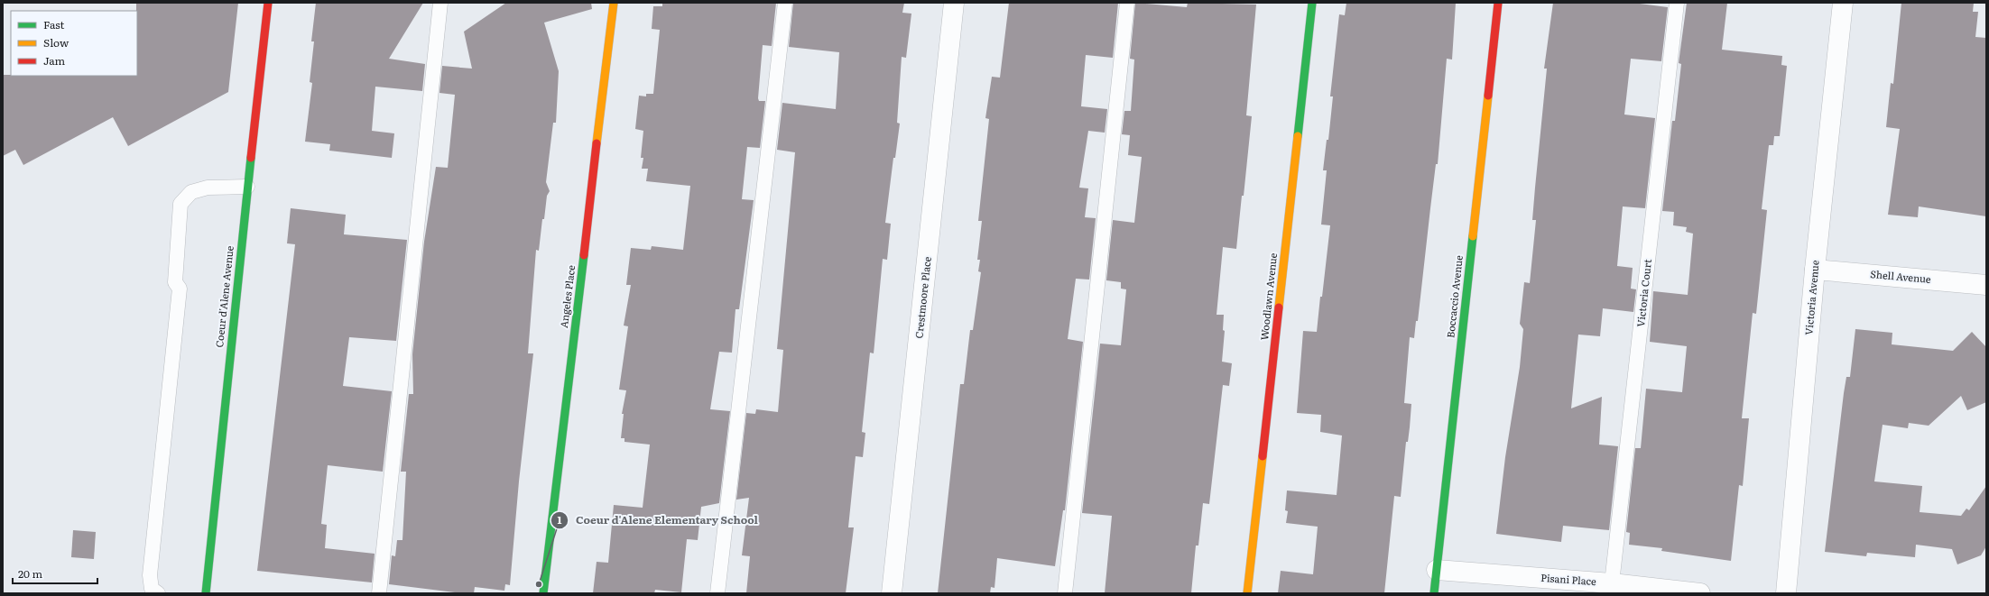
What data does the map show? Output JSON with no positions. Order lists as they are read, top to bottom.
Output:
{
  "streets": {
    "street": [
      "Shell Avenue",
      "Coeur d'Alene Avenue",
      "Angeles Place",
      "Woodlawn Avenue",
      "Boccaccio Avenue",
      "Crestmoore Place",
      "Victoria Avenue",
      "Pisani Place"
    ],
    "lane": ["Victoria Court"]
  },
  "crossings": [
    ["Shell Avenue", "Victoria Avenue"],
    ["Victoria Court", "Pisani Place"],
    ["Boccaccio Avenue", "Pisani Place"]
  ],
  "places": ["Coeur d'Alene Elementary School"],
  "legend": ["Fast", "Slow", "Jam"],
  "scale_bar": "20 m"
}
